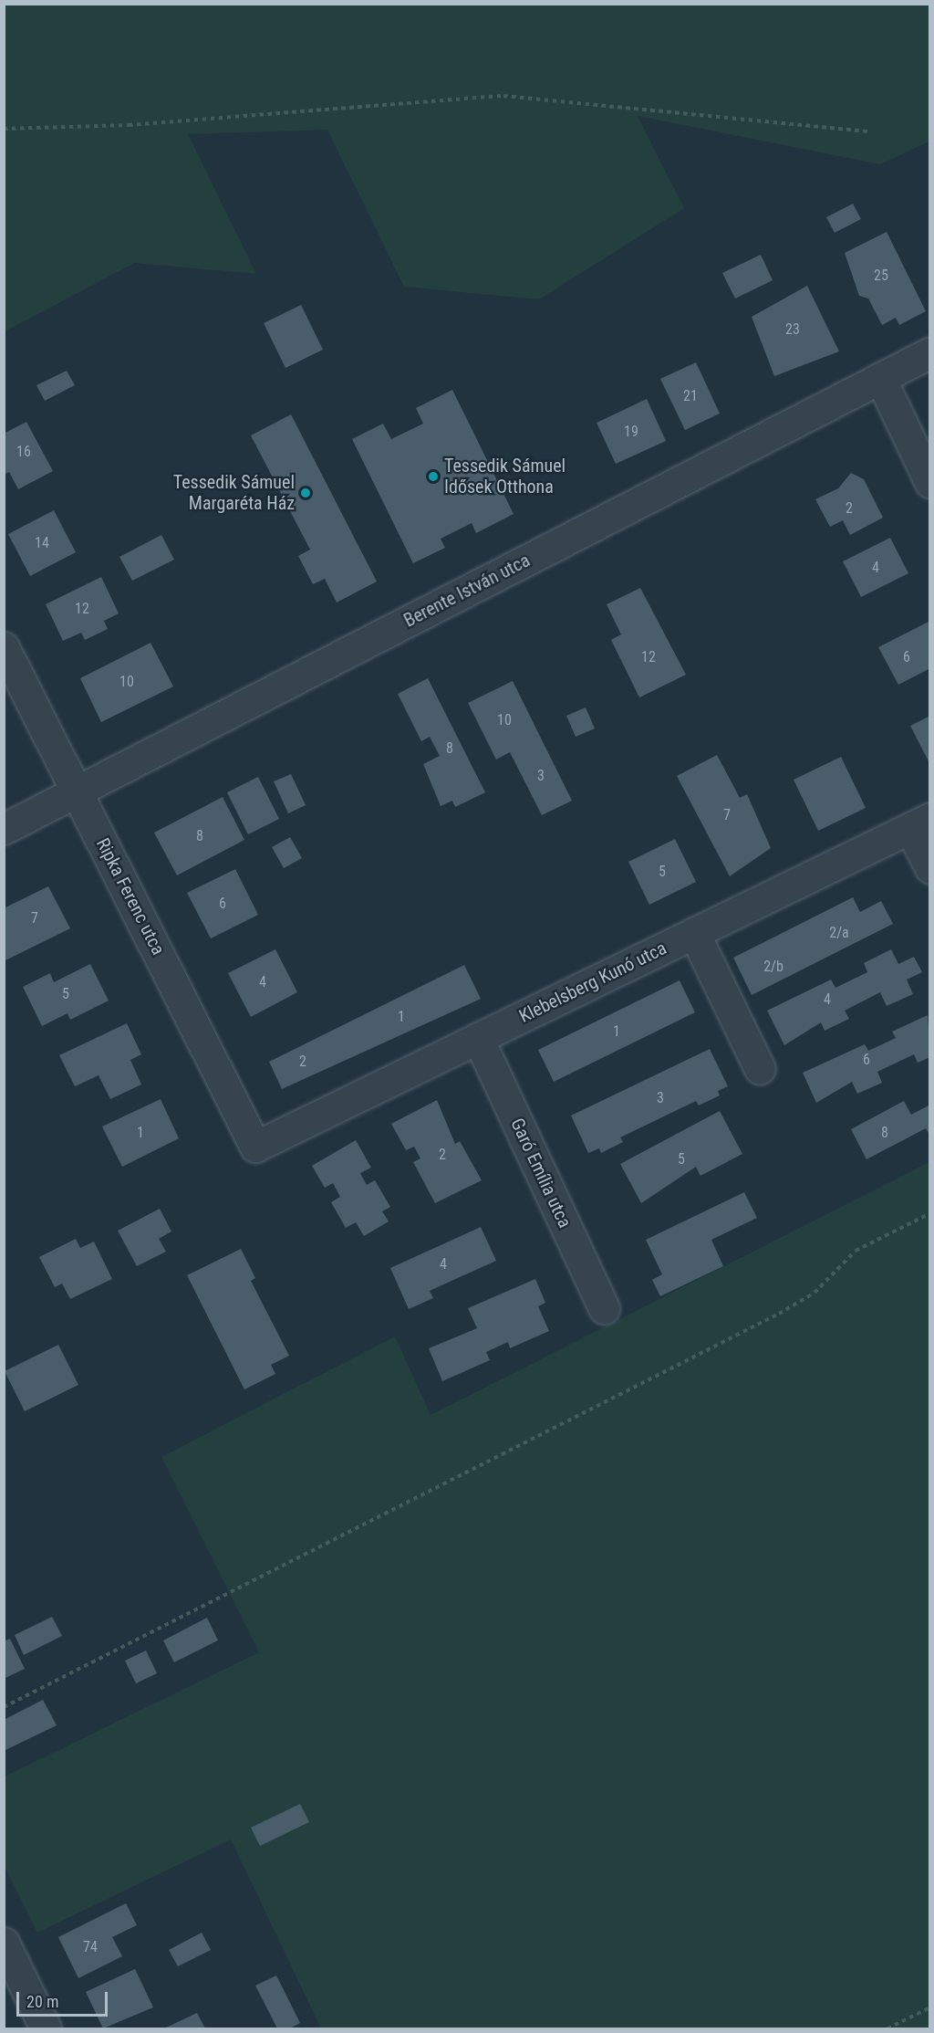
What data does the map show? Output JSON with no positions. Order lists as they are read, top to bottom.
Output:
{
  "streets": {
    "street": [
      "Berente István utca",
      "Ripka Ferenc utca",
      "Klebelsberg Kunó utca",
      "Garó Emília utca"
    ]
  },
  "crossings": [
    ["Berente István utca", "Ripka Ferenc utca"],
    ["Ripka Ferenc utca", "Klebelsberg Kunó utca"],
    ["Klebelsberg Kunó utca", "Garó Emília utca"]
  ],
  "places": ["Tessedik Sámuel Idősek Otthona", "Tessedik Sámuel Margaréta Ház"],
  "house_numbers": [
    "25",
    "23",
    "21",
    "19",
    "16",
    "2",
    "14",
    "4",
    "12",
    "12",
    "6",
    "10",
    "10",
    "8",
    "3",
    "7",
    "8",
    "5",
    "6",
    "7",
    "2/a",
    "2/b",
    "4",
    "5",
    "4",
    "1",
    "1",
    "6",
    "2",
    "3",
    "1",
    "8",
    "2",
    "5",
    "4",
    "74"
  ],
  "scale_bar": "20 m"
}
